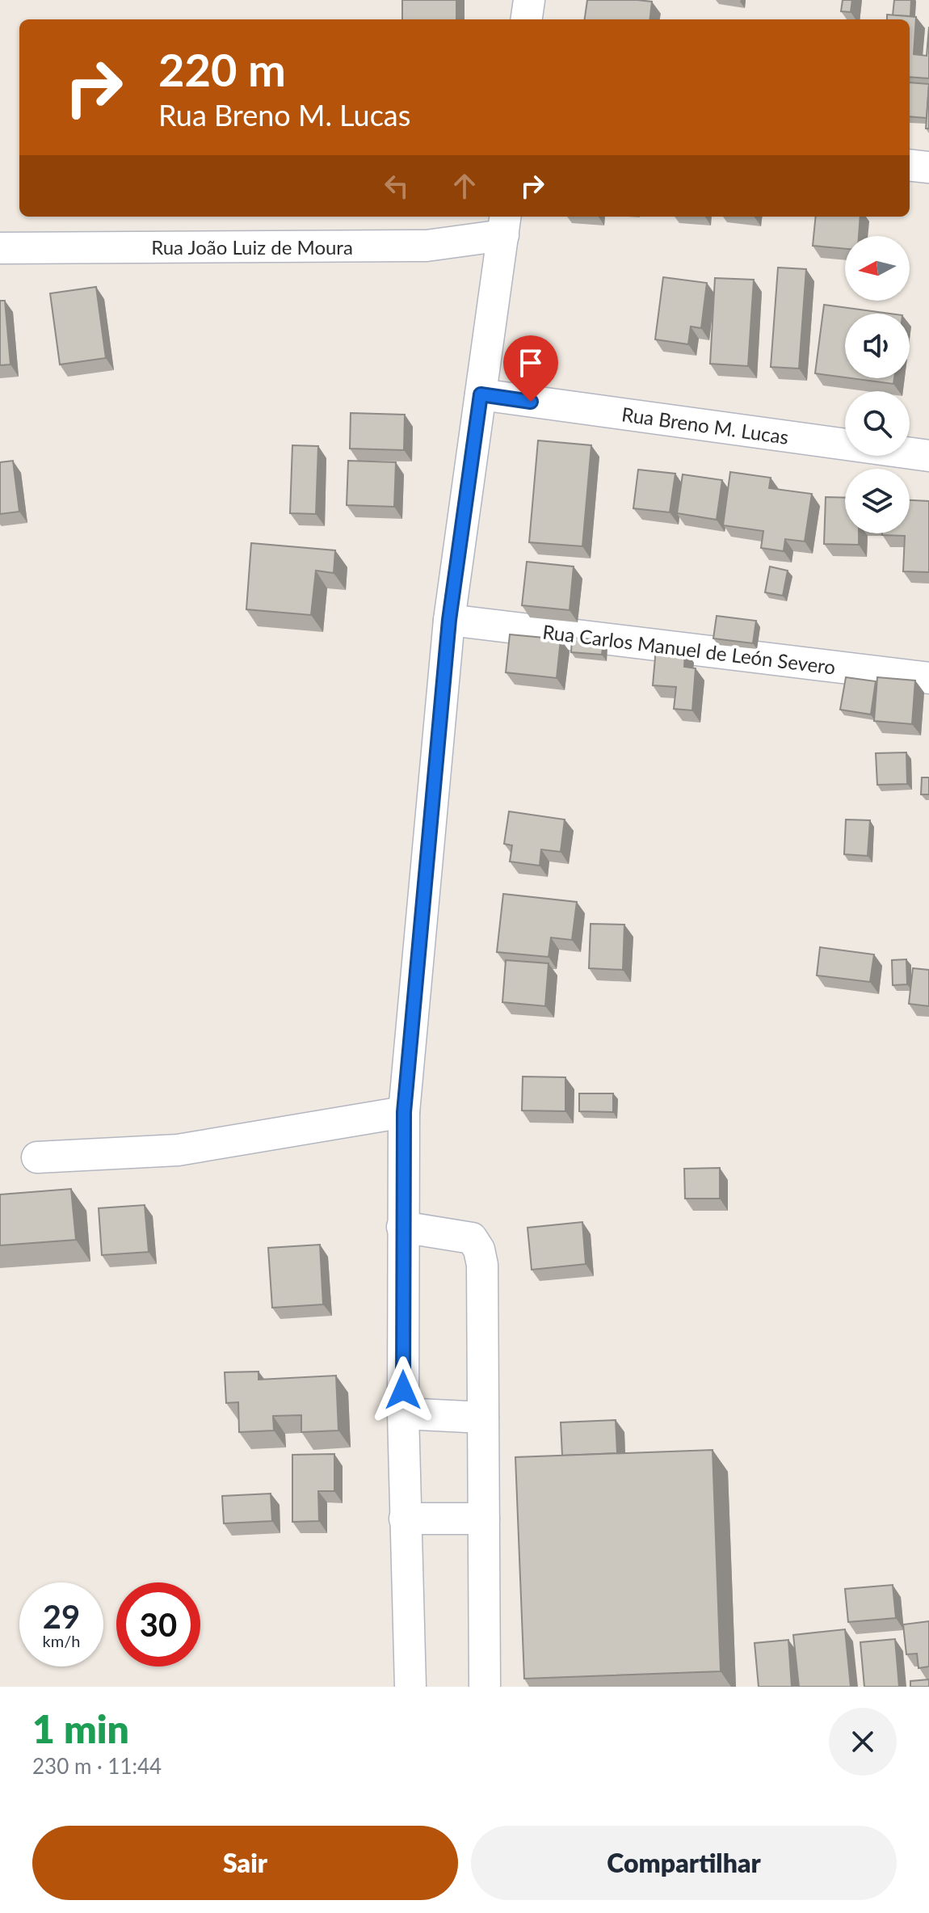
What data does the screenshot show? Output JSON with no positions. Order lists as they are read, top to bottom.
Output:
{
  "streets": {
    "street": ["Rua João Luiz de Moura", "Rua Breno M. Lucas", "Rua Carlos Manuel de León Severo"]
  },
  "north": "left",
  "page": {
    "turn": ["220 m", "Rua Breno M. Lucas"],
    "speed": "29 km/h",
    "limit": "30",
    "heading": ["1 min", "230 m · 11:44"],
    "buttons": ["Sair", "Compartilhar"]
  }
}
